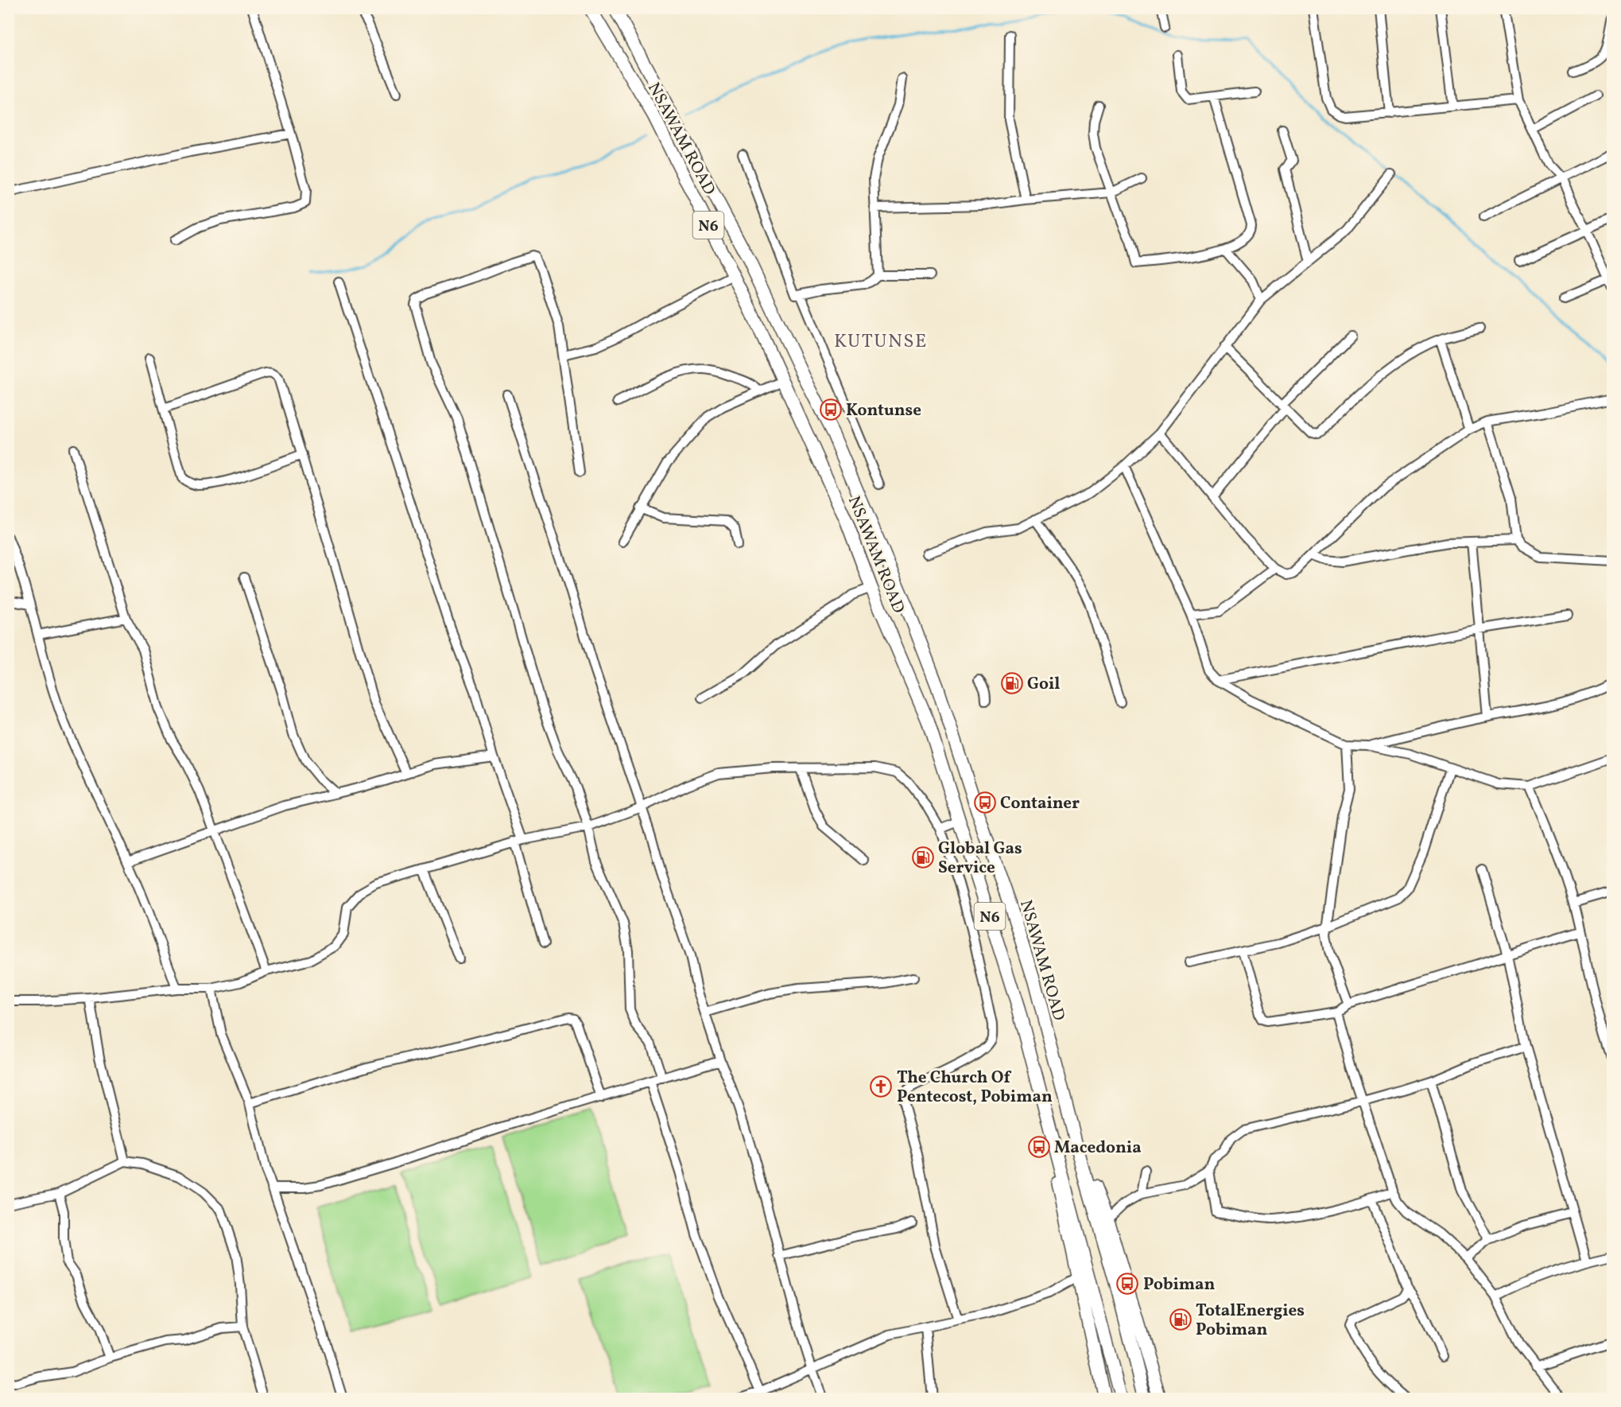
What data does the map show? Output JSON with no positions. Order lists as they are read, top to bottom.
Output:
{
  "streets": {
    "highway": ["NSAWAM ROAD", "N6"]
  },
  "districts": ["KUTUNSE"],
  "places": {
    "bus stop": [
      "Kontunse",
      "Container",
      "Macedonia",
      "Pobiman"
    ],
    "fuel station": ["Goil", "Global Gas Service", "TotalEnergies Pobiman"],
    "church": ["The Church Of Pentecost, Pobiman"]
  }
}
